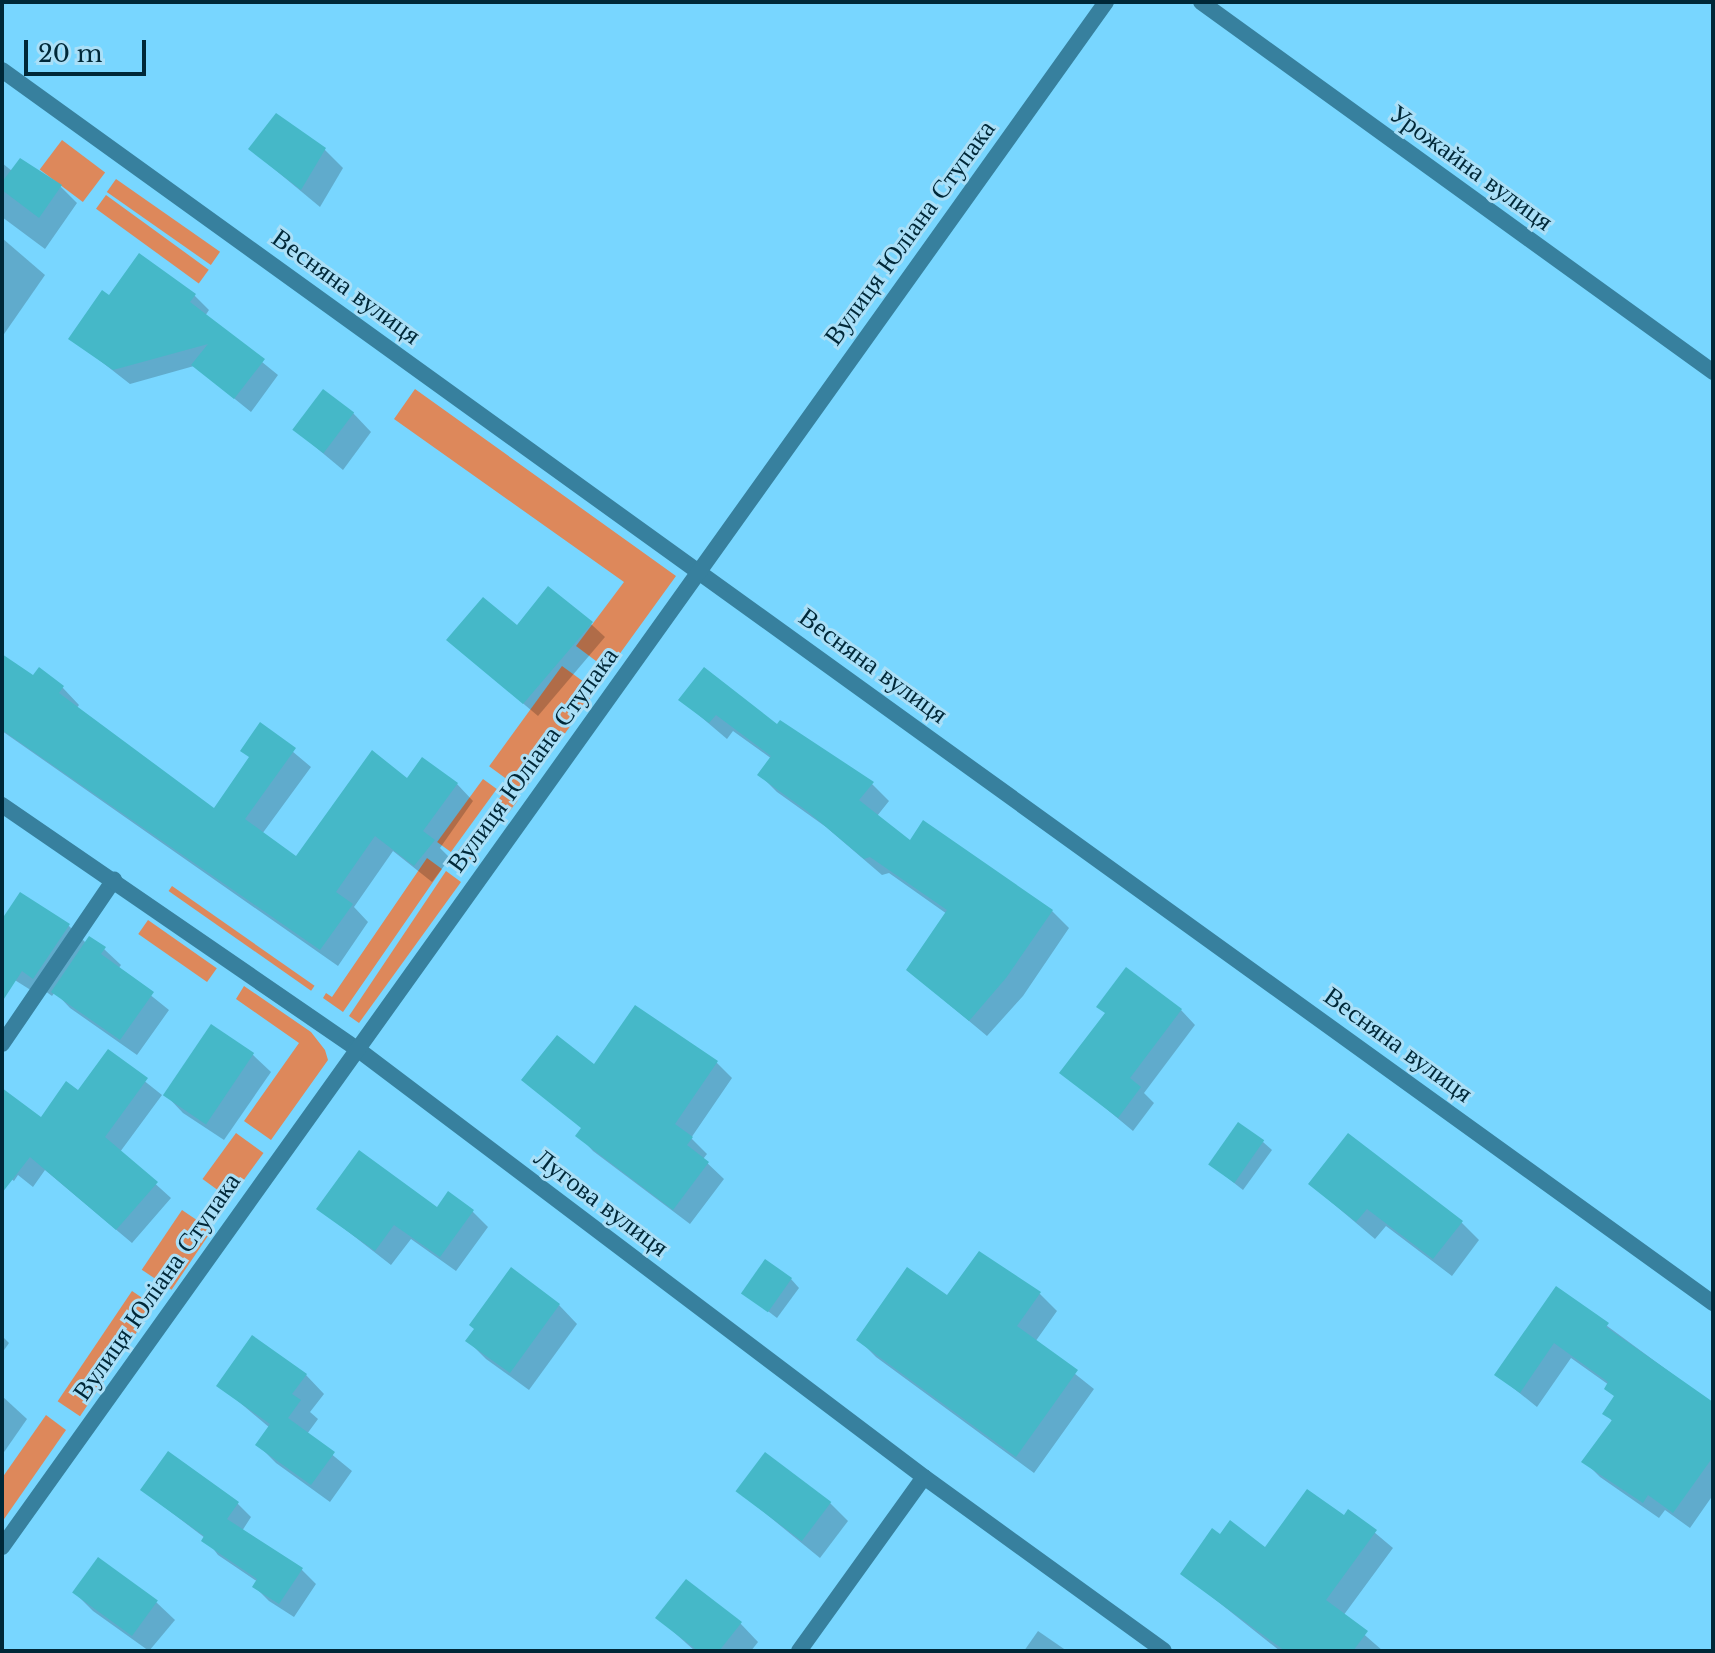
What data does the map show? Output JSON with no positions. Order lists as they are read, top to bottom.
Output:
{
  "streets": {
    "street": [
      "Урожайна вулиця",
      "Вулиця Юліана Ступака",
      "Весняна вулиця",
      "Лугова вулиця"
    ]
  },
  "crossings": [
    ["Вулиця Юліана Ступака", "Весняна вулиця"],
    ["Вулиця Юліана Ступака", "Лугова вулиця"]
  ],
  "scale_bar": "20 m"
}
